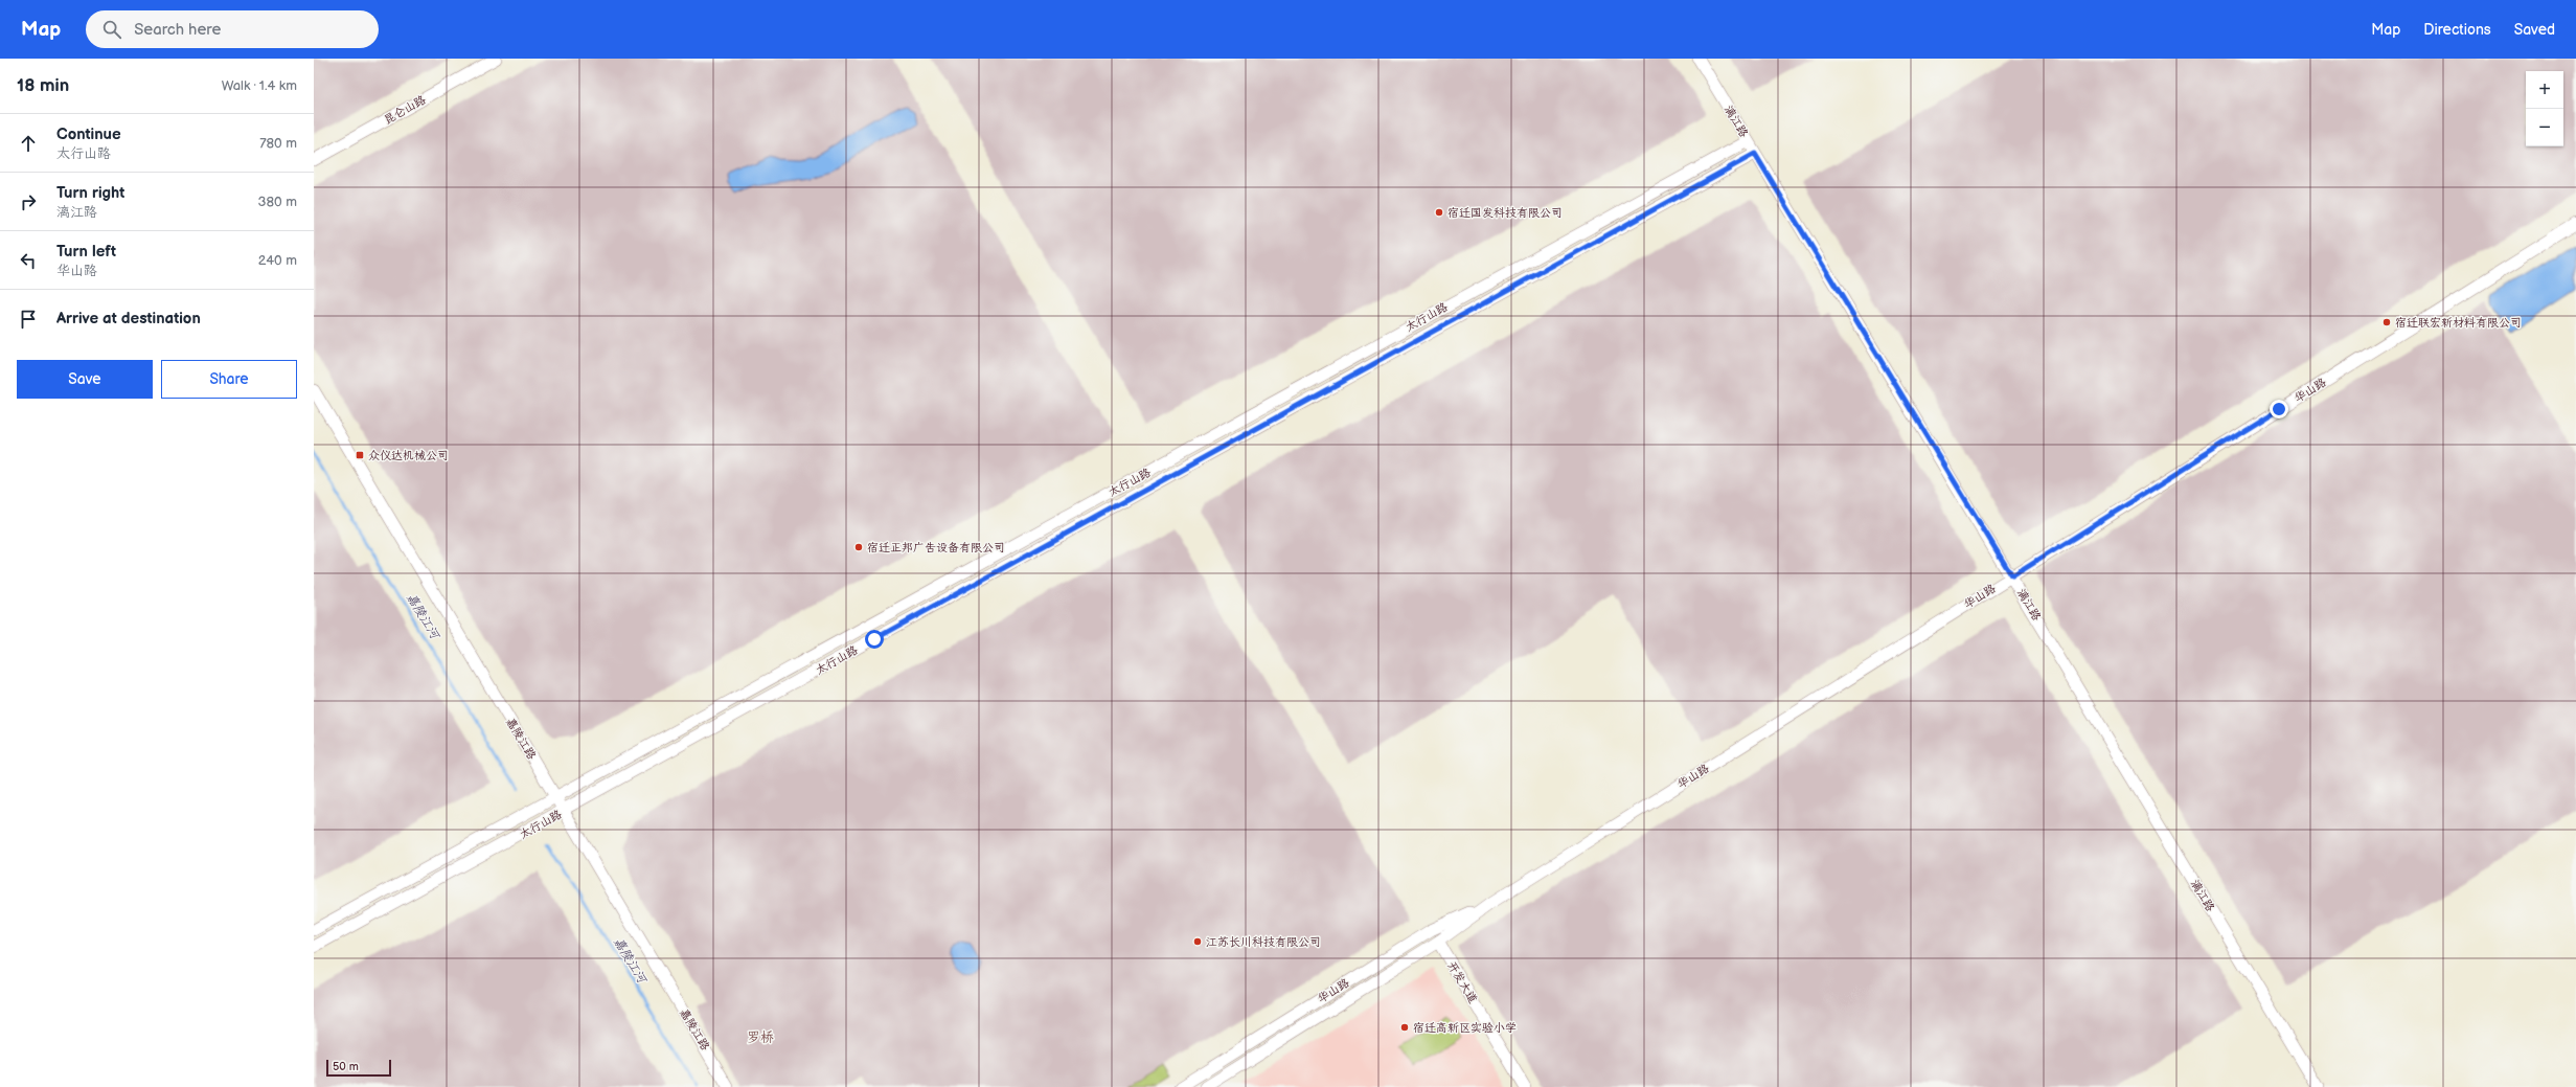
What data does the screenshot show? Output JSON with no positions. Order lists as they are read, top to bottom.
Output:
{
  "streets": {
    "street": [
      "昆仑山路",
      "漓江路",
      "太行山路",
      "华山路",
      "嘉陵江路",
      "开发大道"
    ]
  },
  "crossings": [
    ["漓江路", "太行山路"],
    ["漓江路", "华山路"],
    ["太行山路", "嘉陵江路"],
    ["华山路", "开发大道"]
  ],
  "districts": ["罗桥"],
  "water": ["嘉陵江河"],
  "places": {
    "other": [
      "宿迁国发科技有限公司",
      "宿迁联宏新材料有限公司",
      "宿迁正邦广告设备有限公司",
      "江苏长川科技有限公司",
      "宿迁高新区实验小学"
    ],
    "transit": ["众仪达机械公司"]
  },
  "scale_bar": "50 m",
  "page": {
    "header": "Map",
    "search": "Search here",
    "nav": ["Map", "Directions", "Saved"],
    "heading": ["18 min", "Walk · 1.4 km"],
    "map_buttons": ["+", "−"],
    "list": [
      ["Continue", "太行山路", "780 m"],
      ["Turn right", "漓江路", "380 m"],
      ["Turn left", "华山路", "240 m"],
      "Arrive at destination"
    ],
    "buttons": ["Save", "Share"],
    "scale": "50 m"
  }
}
